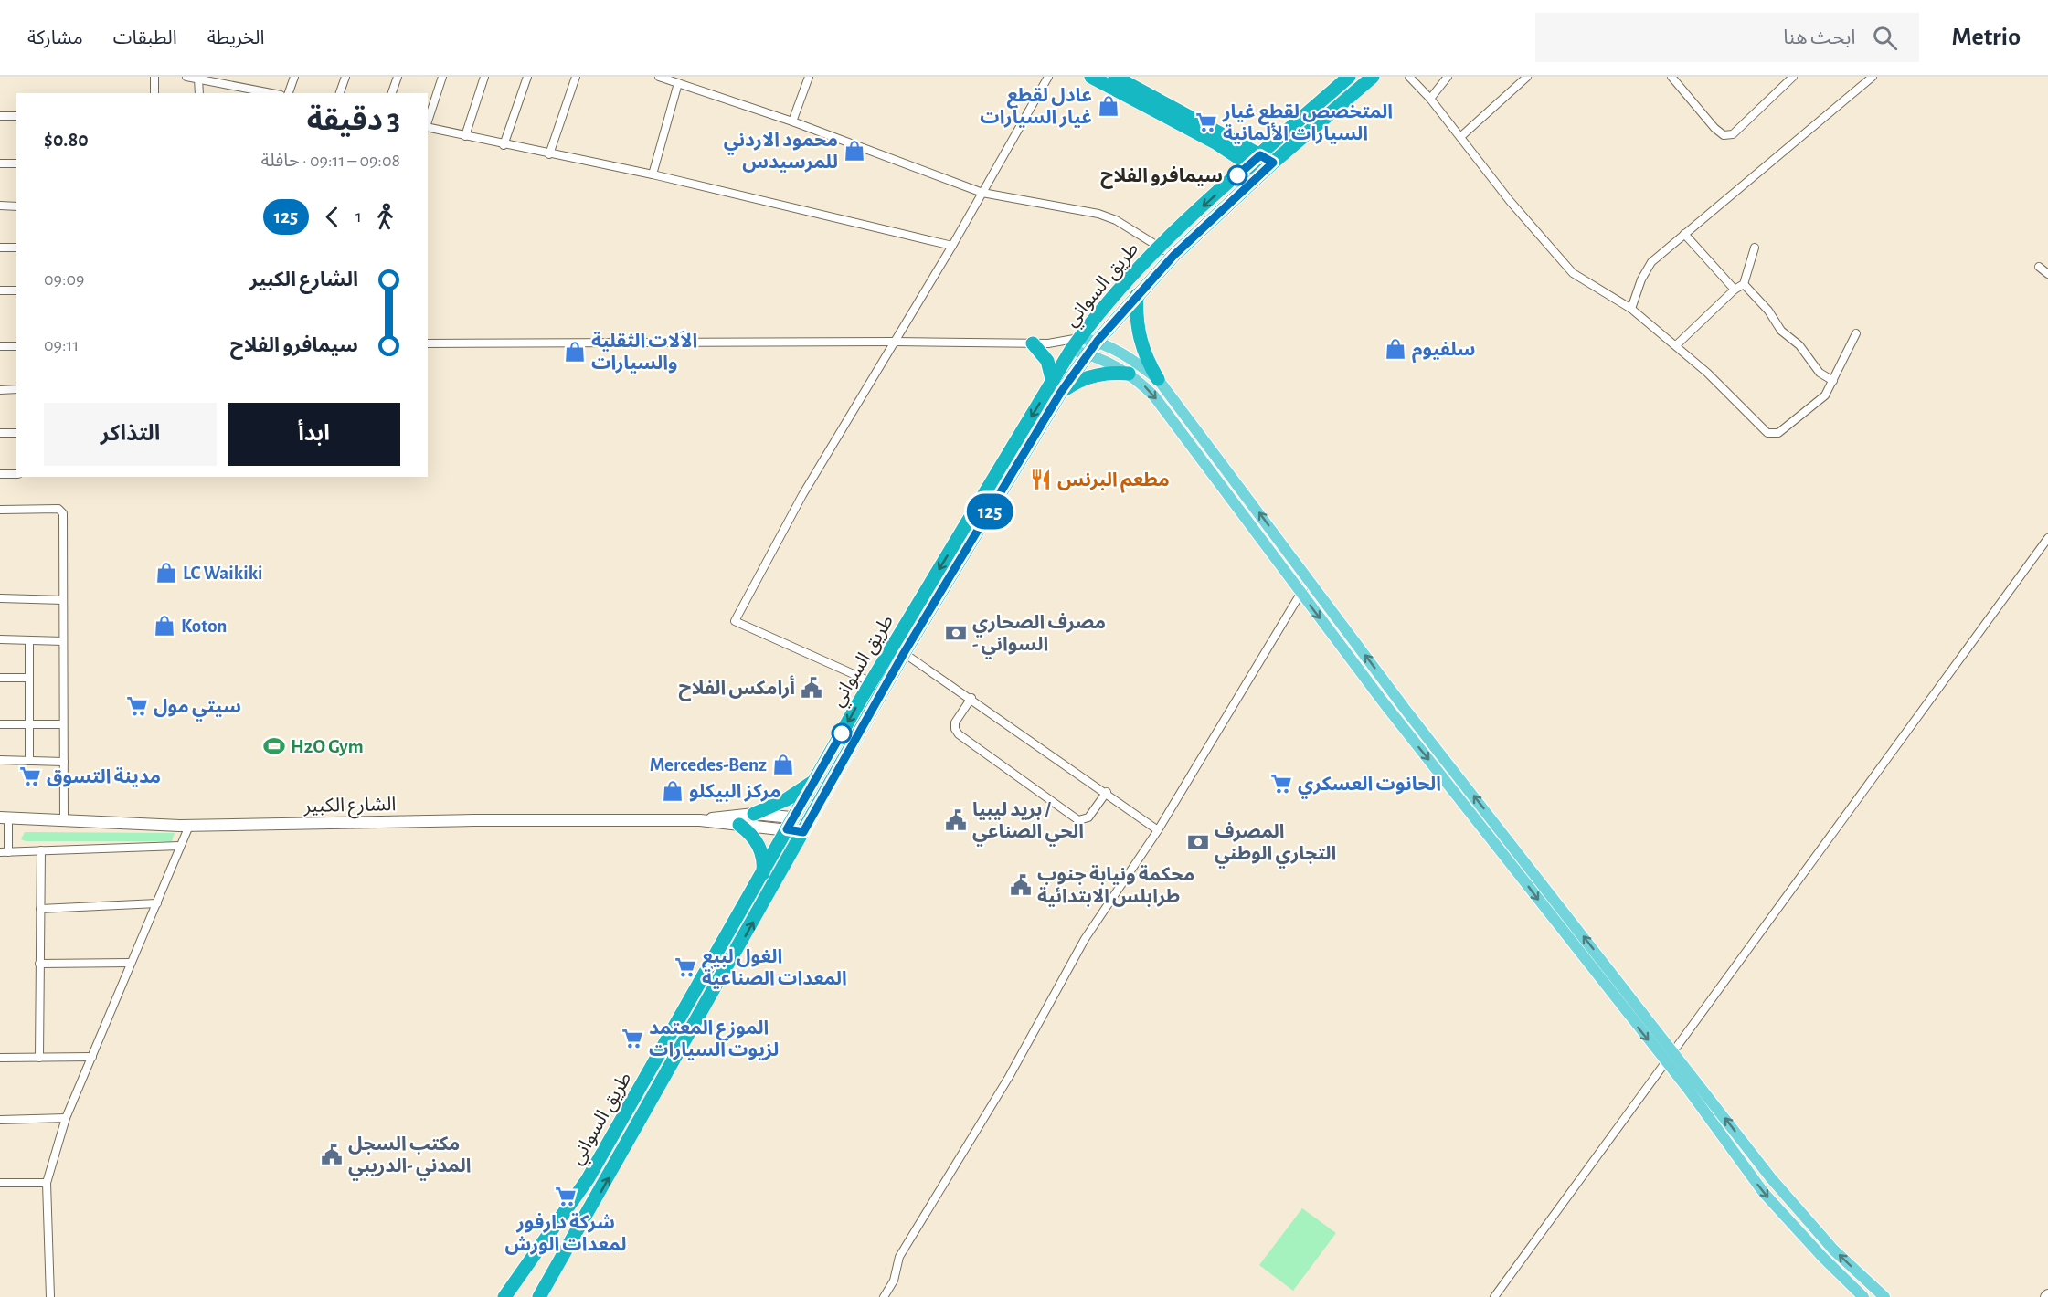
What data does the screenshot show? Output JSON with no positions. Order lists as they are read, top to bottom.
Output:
{
  "streets": {
    "highway": ["طريق السواني"],
    "street": ["الشارع الكبير"]
  },
  "crossings": [
    ["طريق السواني", "الشارع الكبير"]
  ],
  "places": {
    "shop": [
      "عادل لقطع غيار السيارات",
      "محمود الاردني للمرسيدس",
      "سلفيوم",
      "الاَلات الثقلية والسيارات",
      "LC Waikiki",
      "Koton",
      "Mercedes-Benz",
      "مركز البيكلو"
    ],
    "supermarket": [
      "المتخصص لقطع غيار السيارات الألمانية",
      "سيتي مول",
      "مدينة التسوق",
      "الحانوت العسكري",
      "الغول لبيع المعدات الصناعية",
      "الموزع المعتمد لزيوت السيارات",
      "شركة دارفور لمعدات الورش"
    ],
    "other": ["سيمافرو الفلاح"],
    "restaurant": ["مطعم البرنس"],
    "bank": ["مصرف الصحاري - السواني", "المصرف التجاري الوطني"],
    "public building": [
      "أرامكس الفلاح",
      "بريد ليبيا / الحي الصناعي",
      "محكمة ونيابة جنوب طرابلس الابتدائية",
      "مكتب السجل المدني -الدريبي"
    ],
    "sports": ["H2O Gym"]
  },
  "lines": ["bus line 125"],
  "page": {
    "header": "Metrio",
    "search": "ابحث هنا",
    "nav": ["الخريطة", "الطبقات", "مشاركة"],
    "on_map": "125",
    "heading": ["3 دقيقة", "09:08 – 09:11 · حافلة", "$0.80"],
    "legs": ["1", "125"],
    "list": [
      {
        "name": "الشارع الكبير",
        "value": "09:09"
      },
      {
        "name": "سيمافرو الفلاح",
        "value": "09:11"
      }
    ],
    "buttons": ["ابدأ", "التذاكر"]
  }
}
